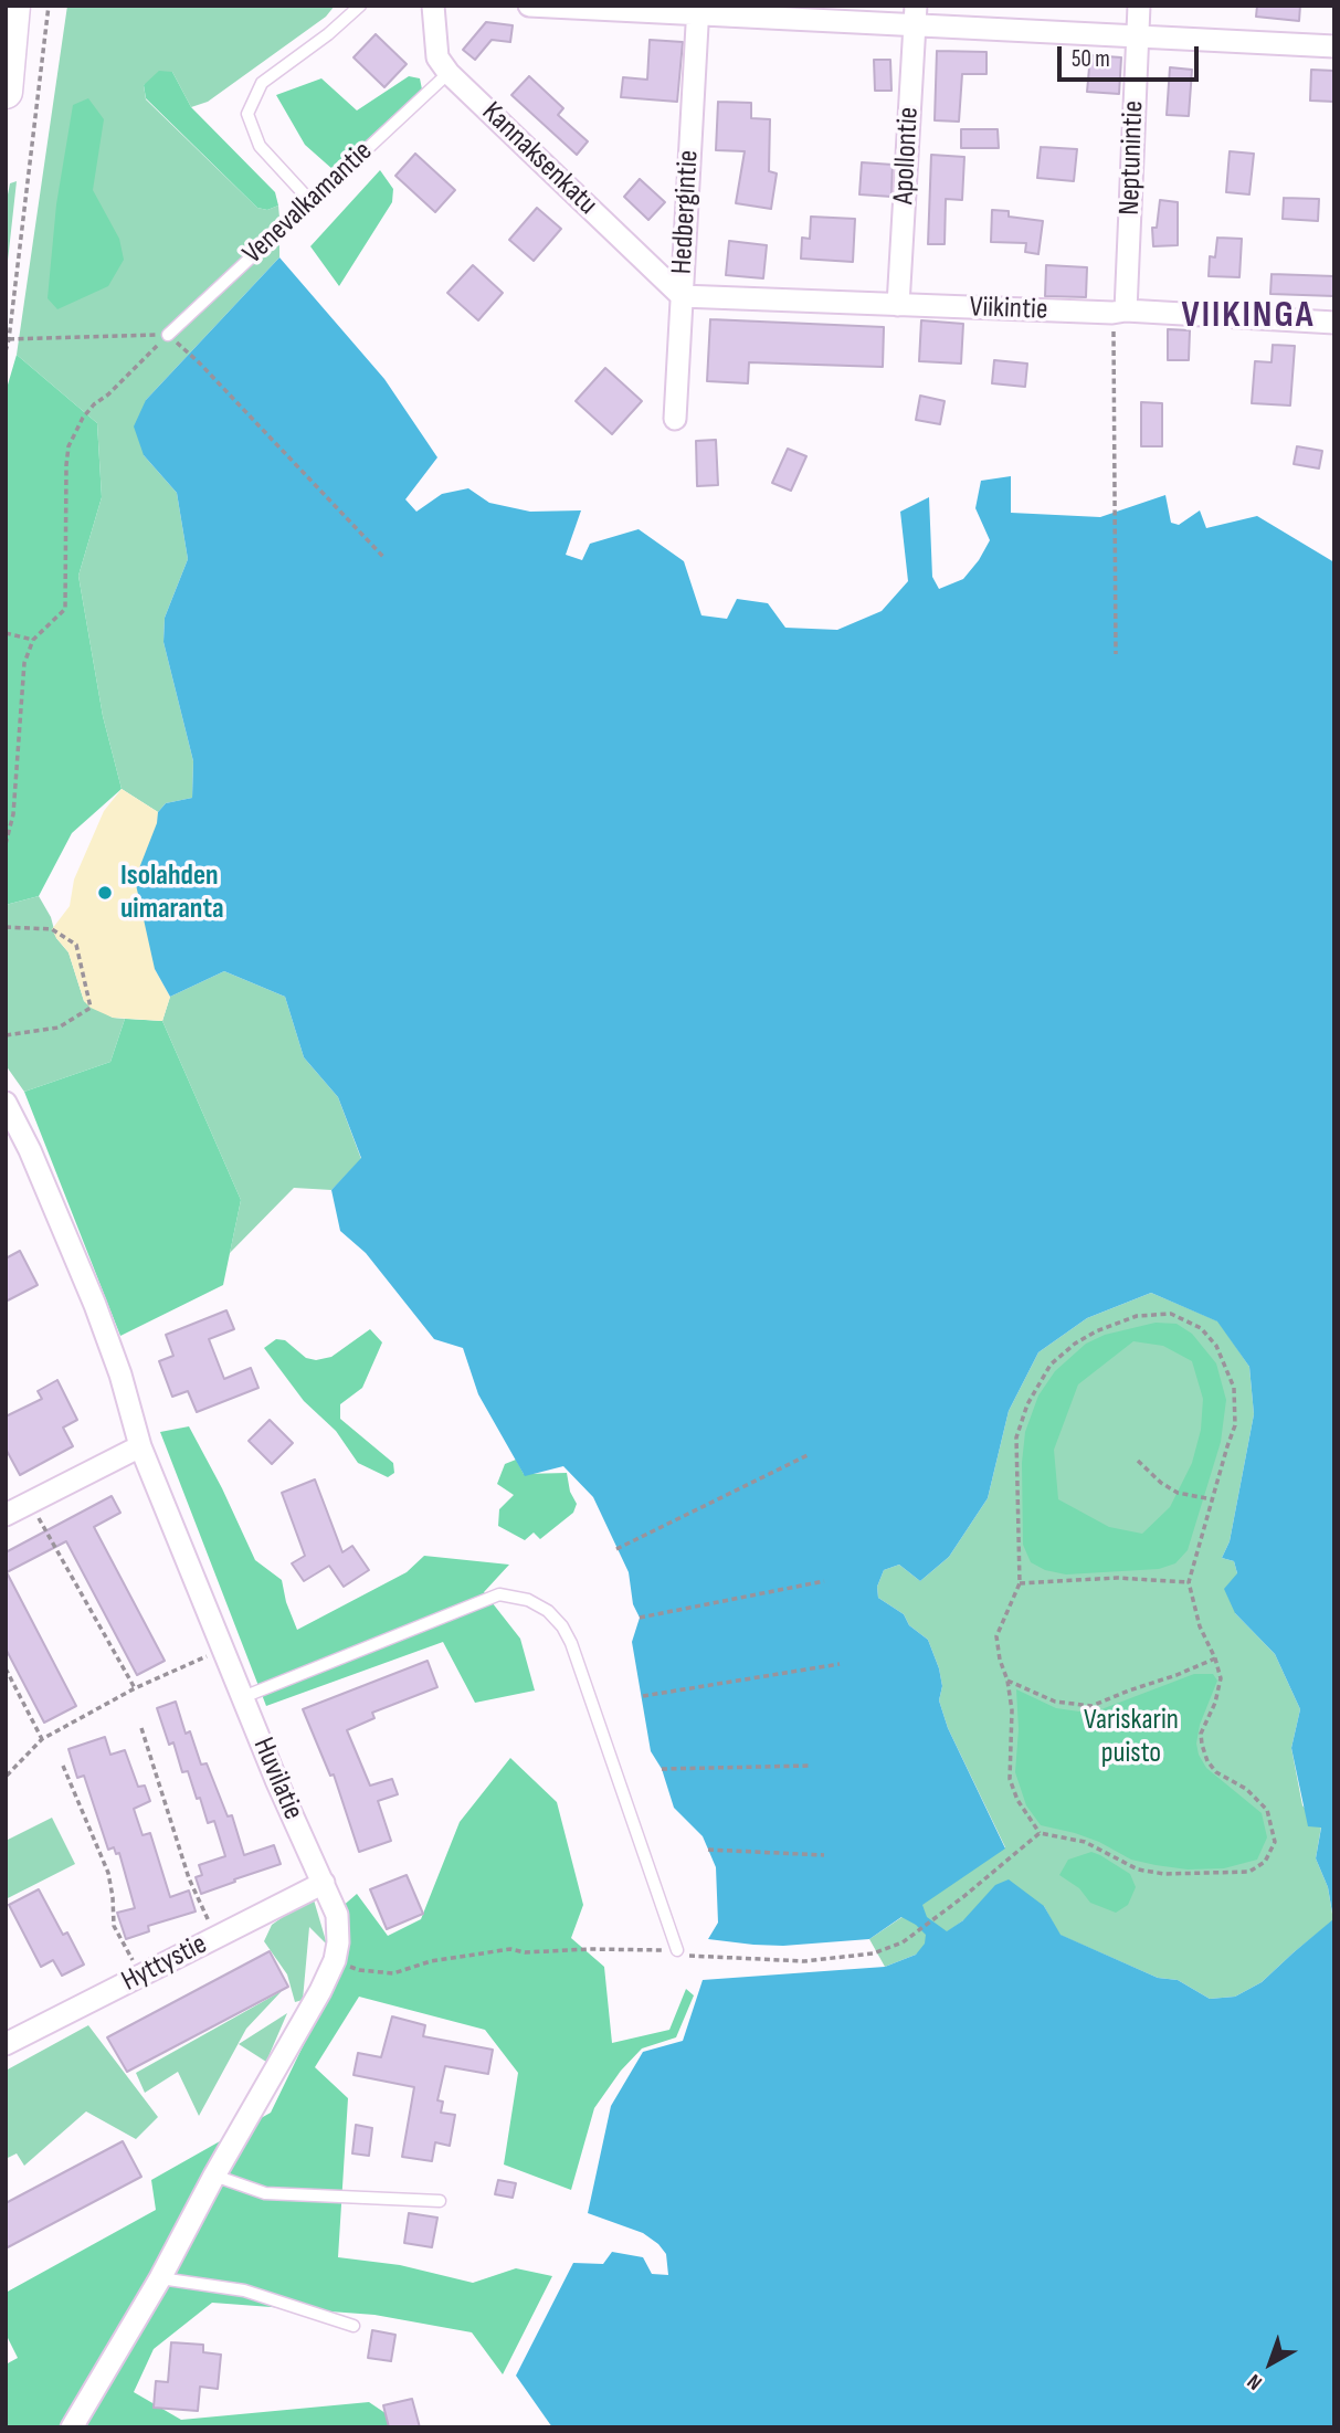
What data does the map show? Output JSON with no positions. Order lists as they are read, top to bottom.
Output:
{
  "streets": {
    "street": [
      "Apollontie",
      "Neptunintie",
      "Kannaksenkatu",
      "Hedbergintie",
      "Viikintie",
      "Huvilatie",
      "Hyttystie"
    ],
    "lane": ["Venevalkamantie"]
  },
  "crossings": [
    ["Apollontie", "Viikintie"],
    ["Neptunintie", "Viikintie"],
    ["Kannaksenkatu", "Venevalkamantie"],
    ["Kannaksenkatu", "Hedbergintie"],
    ["Kannaksenkatu", "Viikintie"],
    ["Hedbergintie", "Viikintie"],
    ["Huvilatie", "Hyttystie"]
  ],
  "districts": ["VIIKINGA"],
  "parks": ["Variskarin puisto"],
  "places": ["Isolahden uimaranta"],
  "scale_bar": "50 m",
  "north": "bottom left"
}
